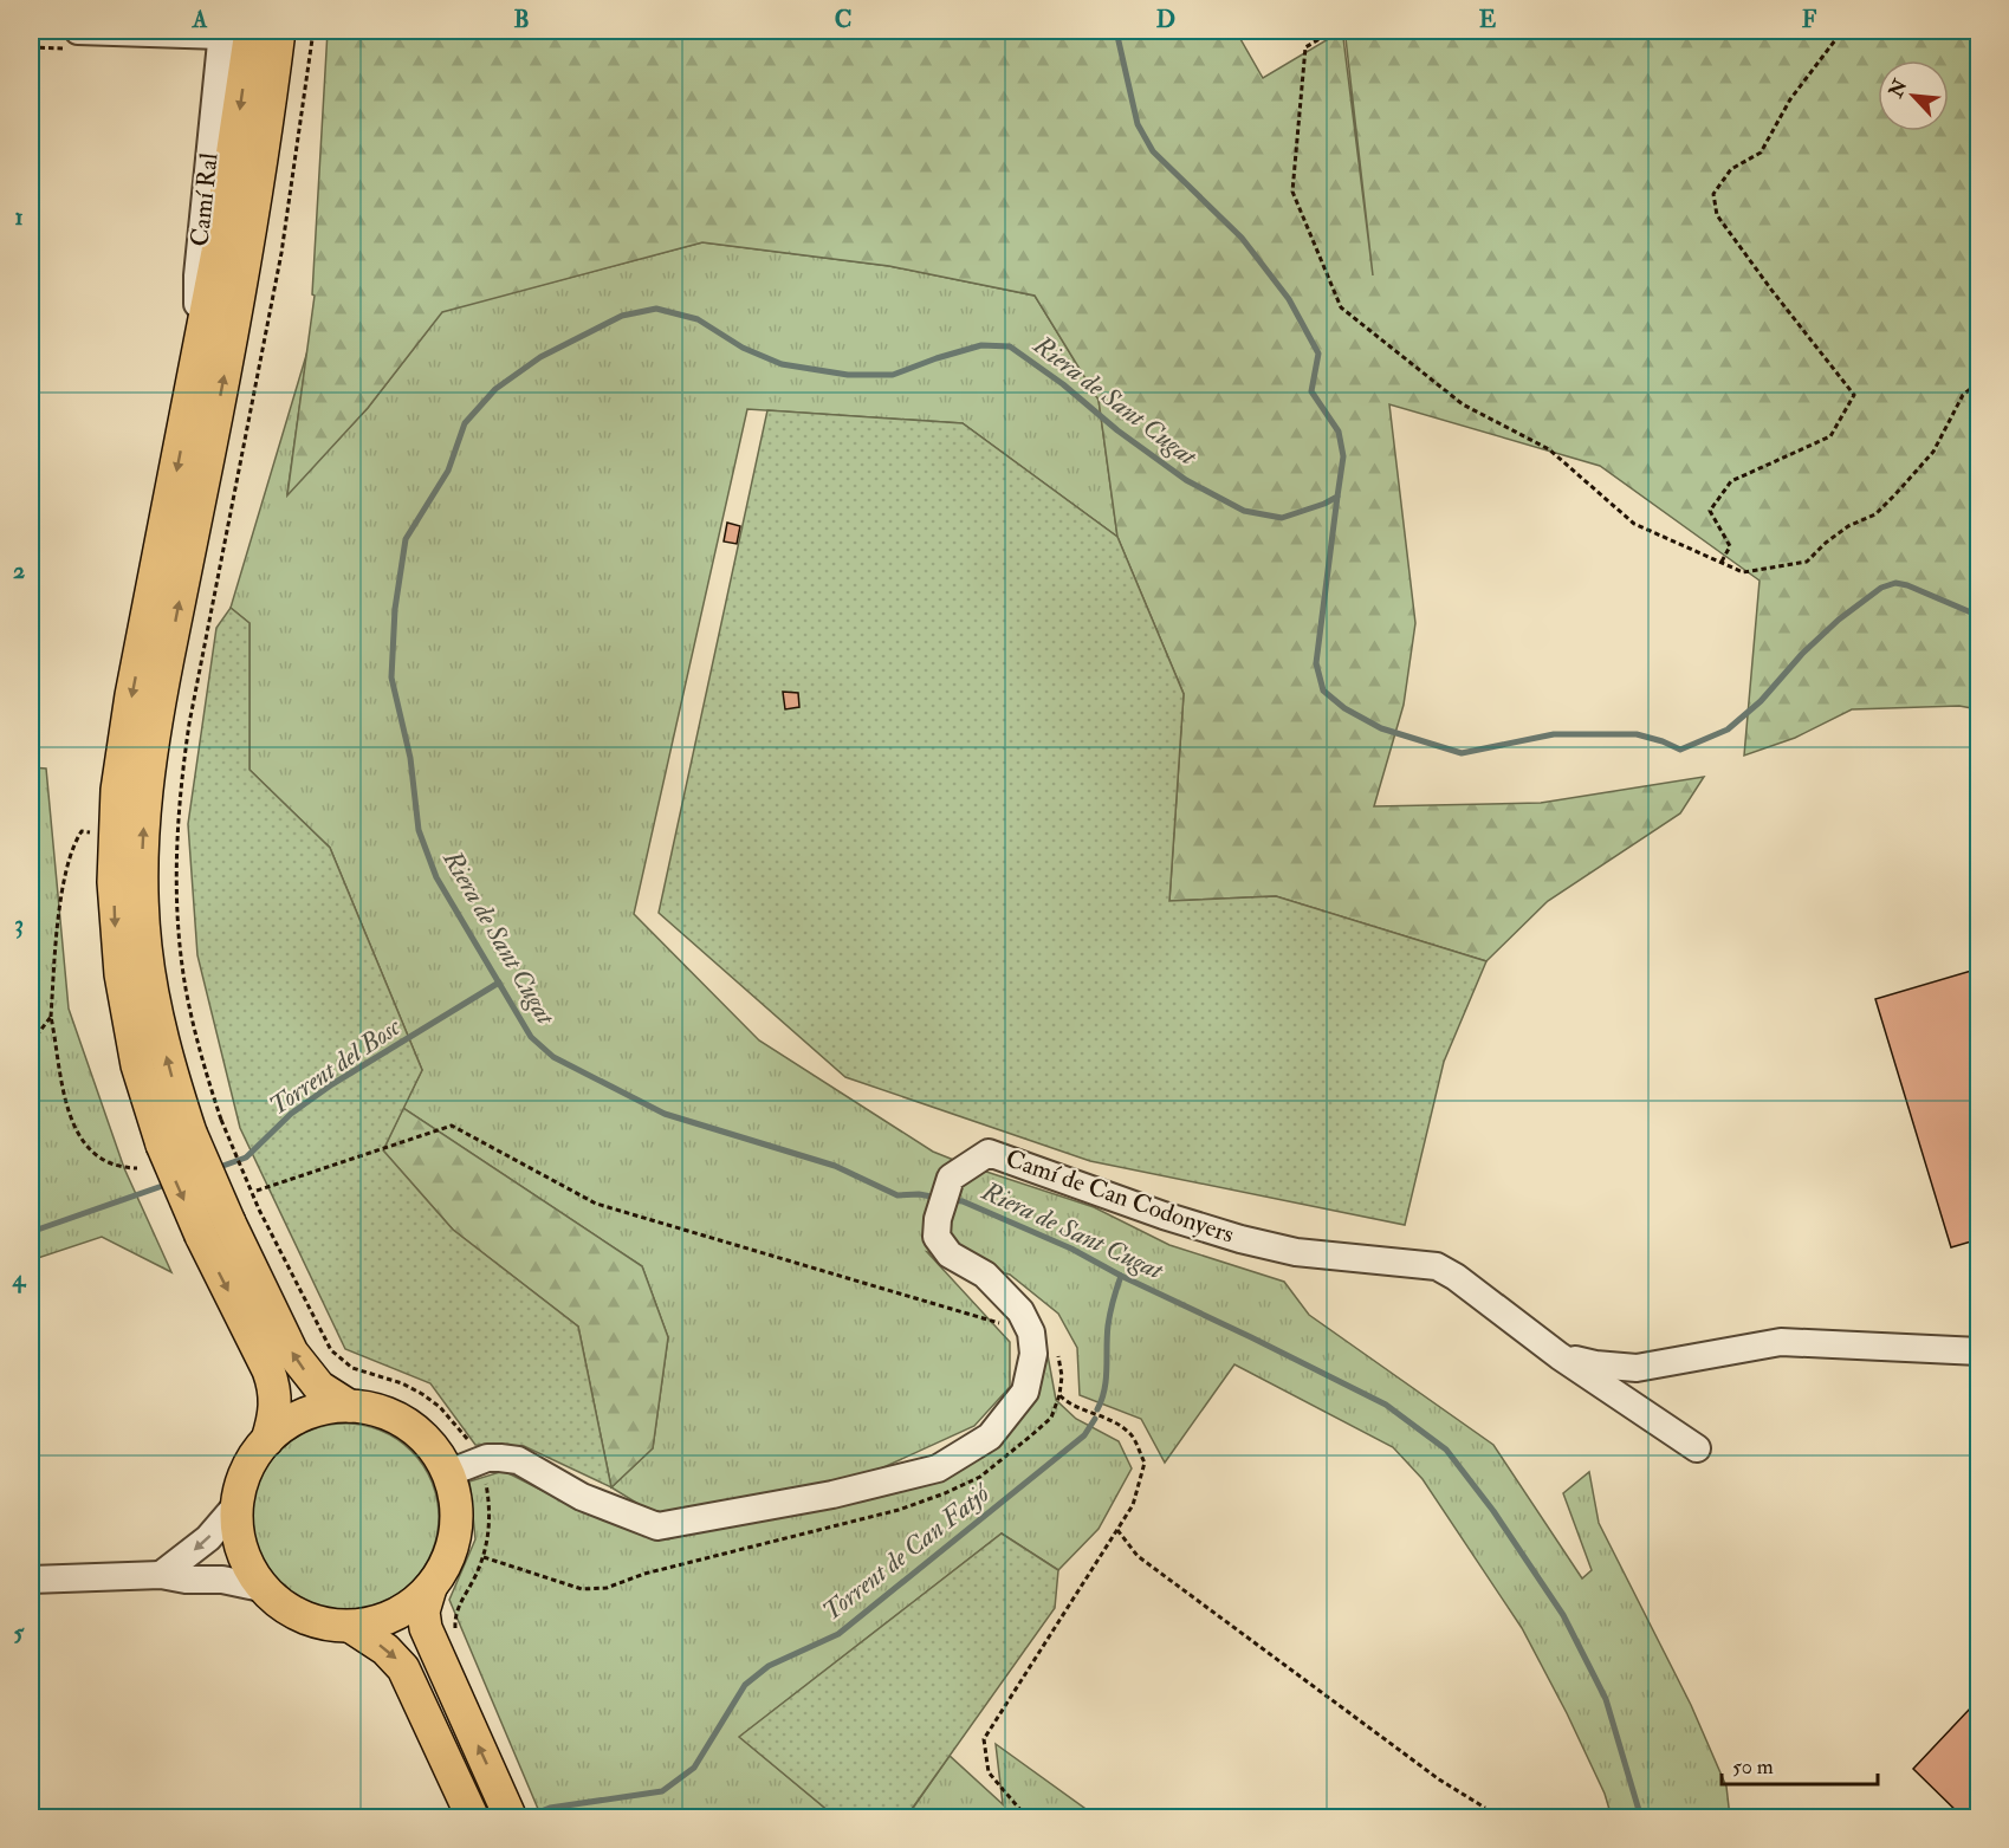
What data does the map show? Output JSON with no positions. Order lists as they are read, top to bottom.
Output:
{
  "streets": {
    "street": ["Camí de Can Codonyers"]
  },
  "water": ["Riera de Sant Cugat", "Torrent del Bosc", "Torrent de Can Fatjó"],
  "scale_bar": "50 m",
  "north": "top left",
  "grid": {
    "columns": [
      "A",
      "B",
      "C",
      "D",
      "E",
      "F"
    ],
    "rows": [
      "1",
      "2",
      "3",
      "4",
      "5"
    ]
  }
}
